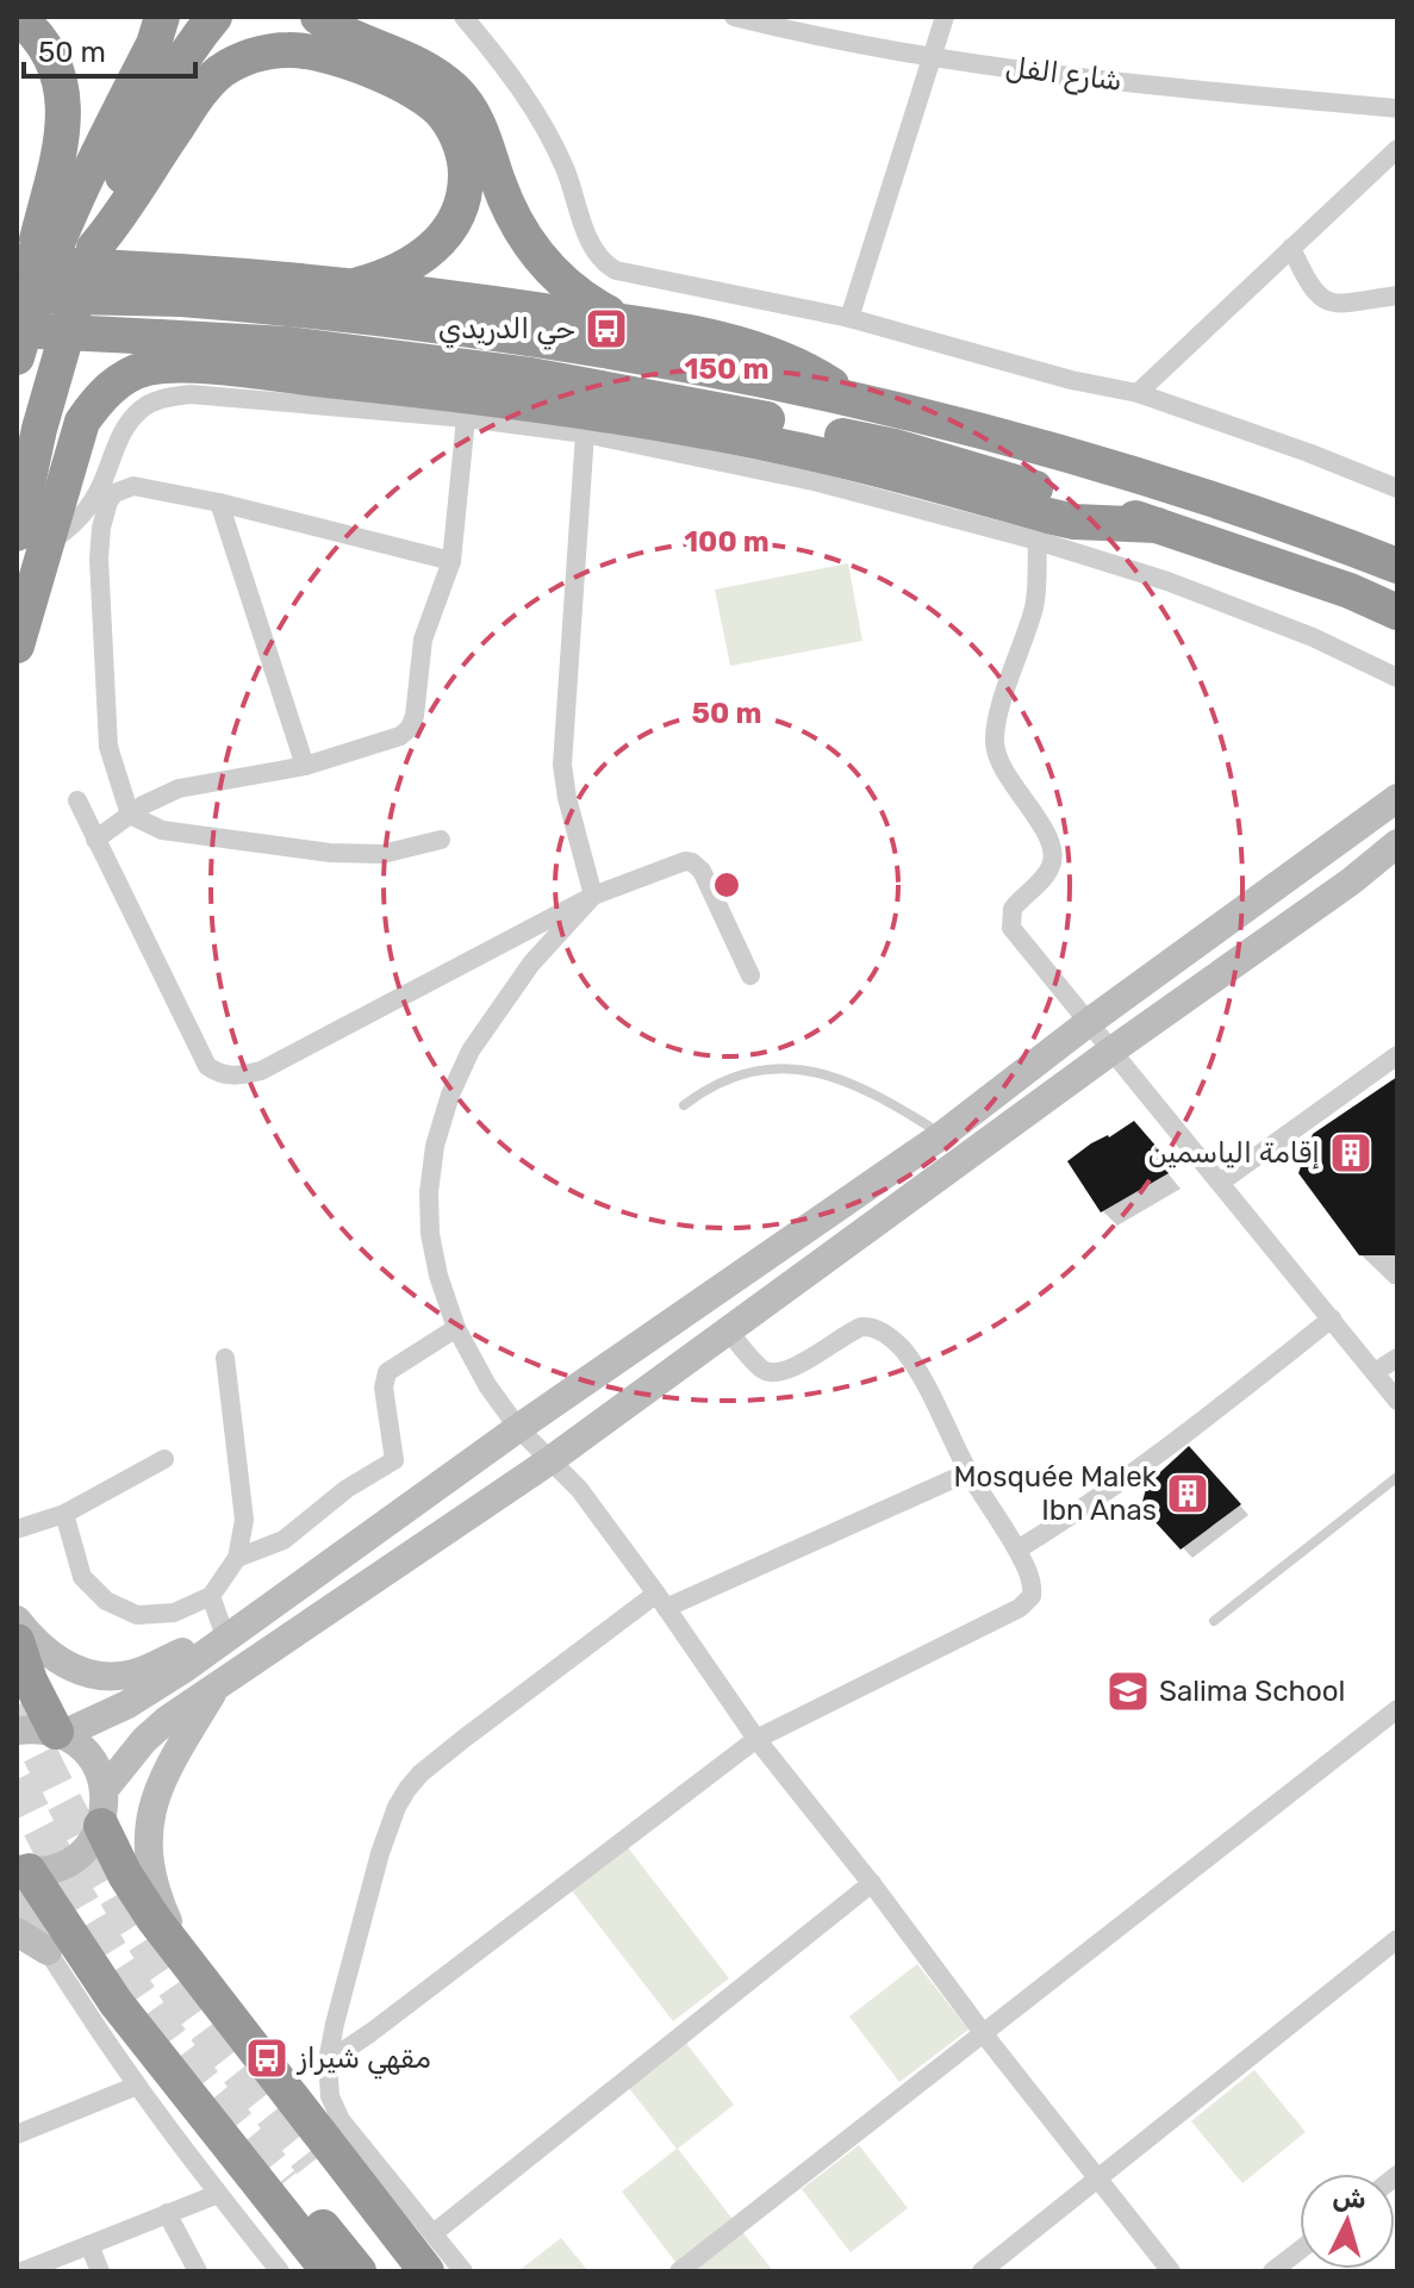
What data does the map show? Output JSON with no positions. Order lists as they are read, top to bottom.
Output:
{
  "streets": {
    "street": ["شارع الفل"]
  },
  "places": {
    "bus stop": ["حي الدريدي", "مقهي شيراز"],
    "building": ["إقامة الياسمين", "Mosquée Malek Ibn Anas"],
    "school or university": ["Salima School"]
  },
  "scale_bar": "50 m",
  "north": "top",
  "rings": ["150 m", "100 m", "50 m"]
}
